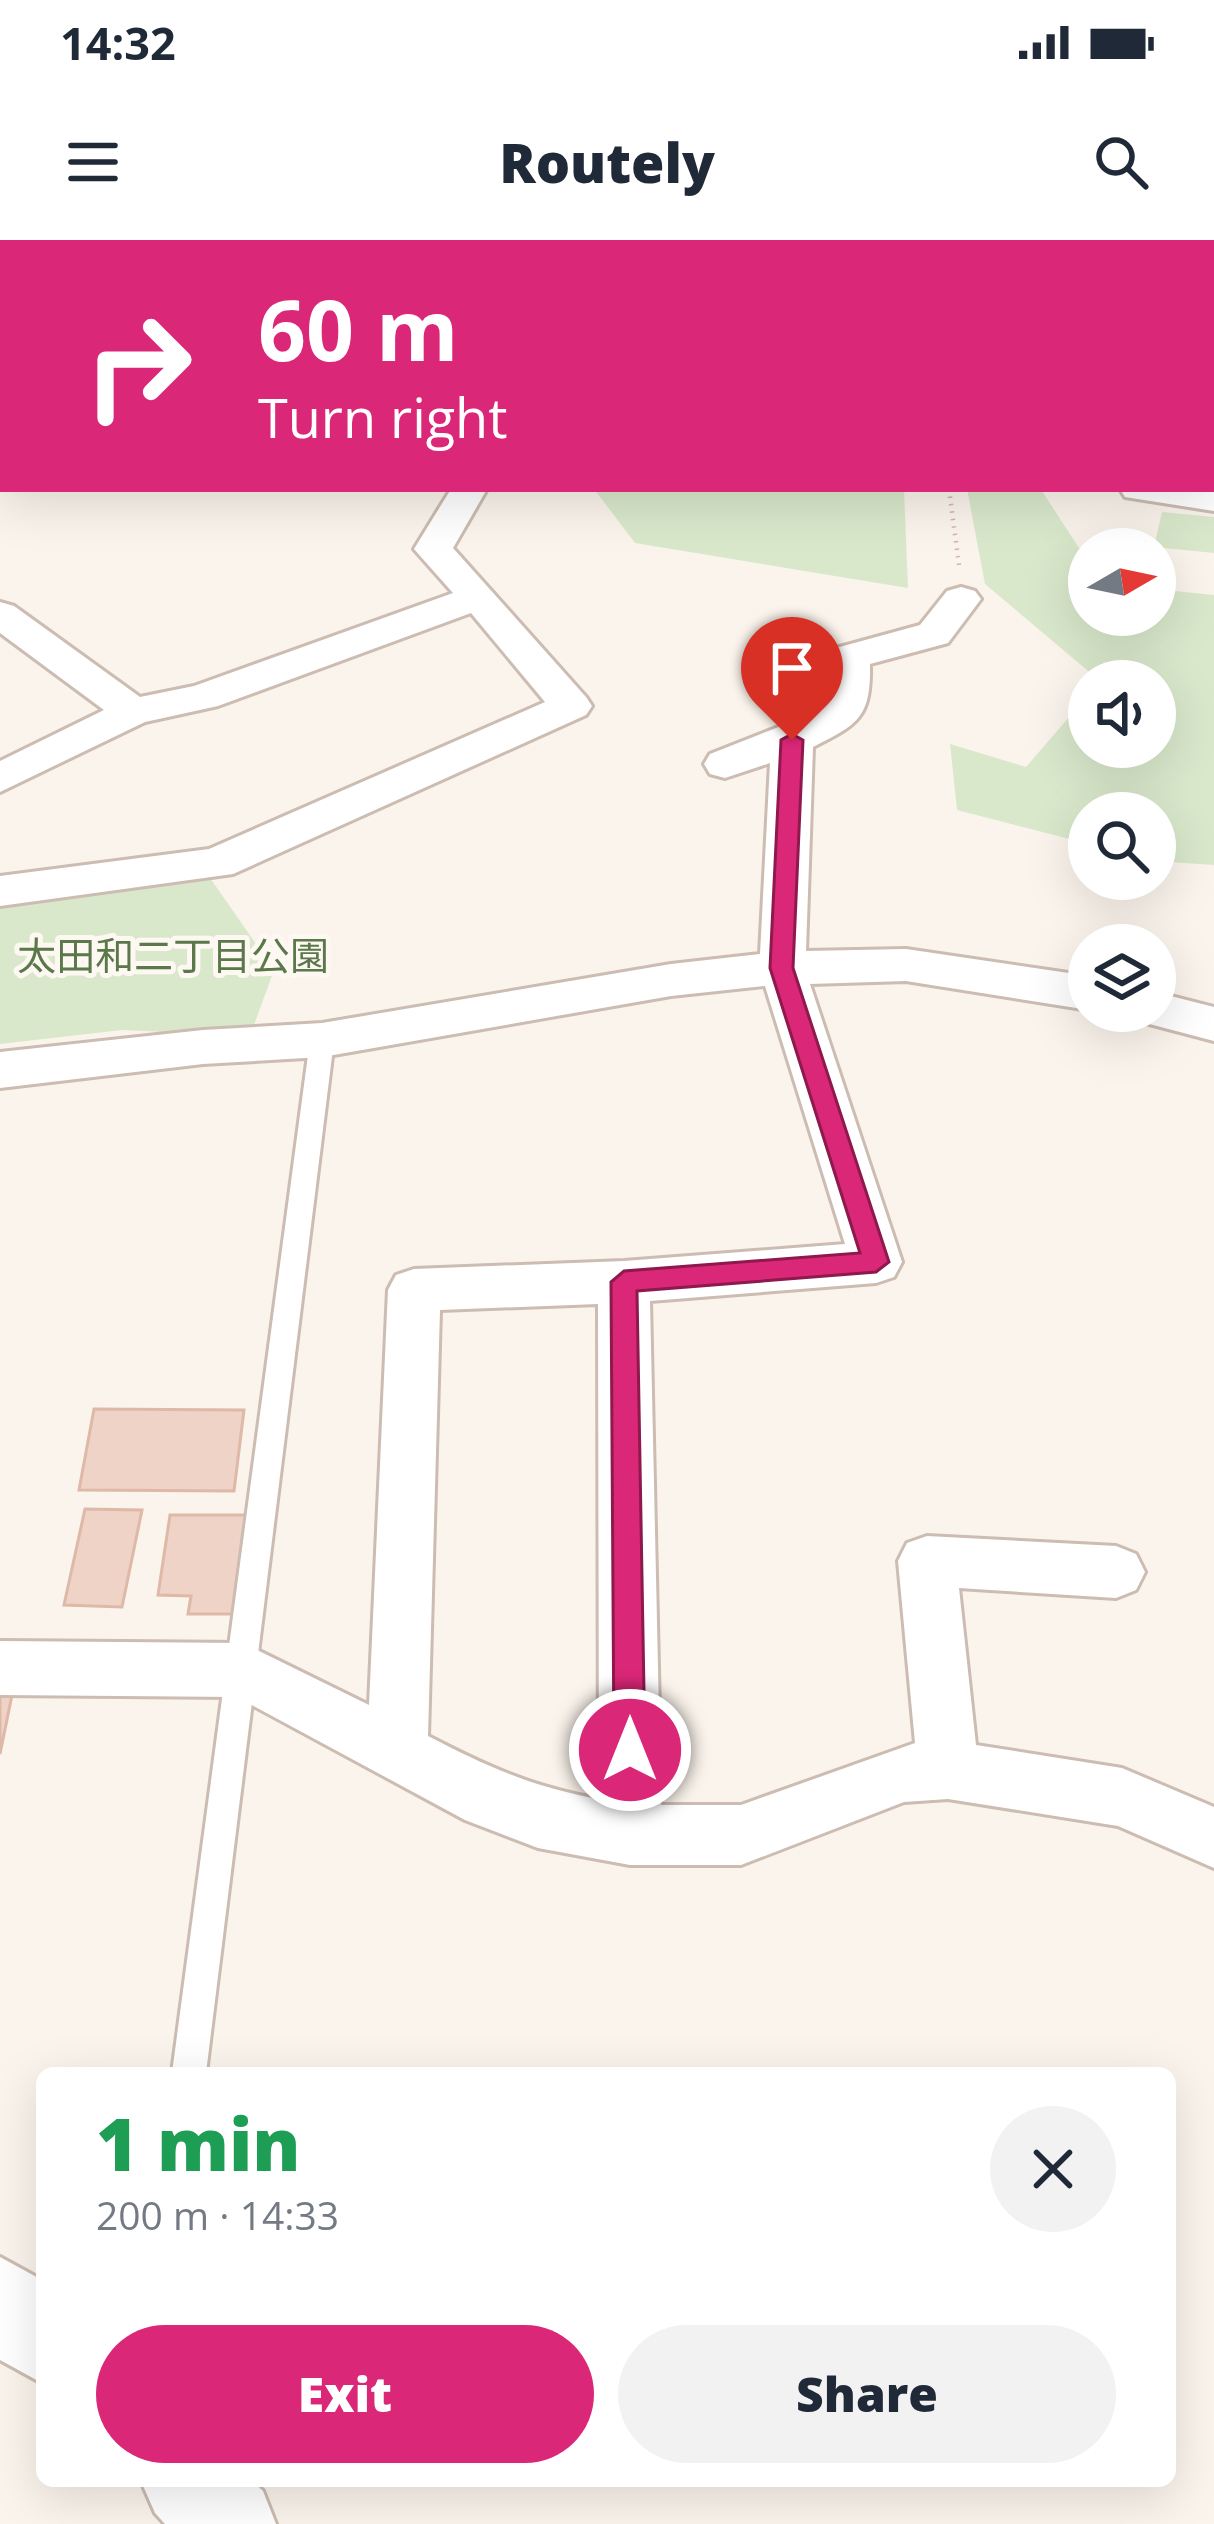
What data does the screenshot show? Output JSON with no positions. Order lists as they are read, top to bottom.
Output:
{
  "parks": ["太田和二丁目公園"],
  "north": "right",
  "page": {
    "status": "14:32",
    "header": "Routely",
    "turn": ["60 m", "Turn right"],
    "heading": ["1 min", "200 m · 14:33"],
    "buttons": ["Exit", "Share"]
  }
}
